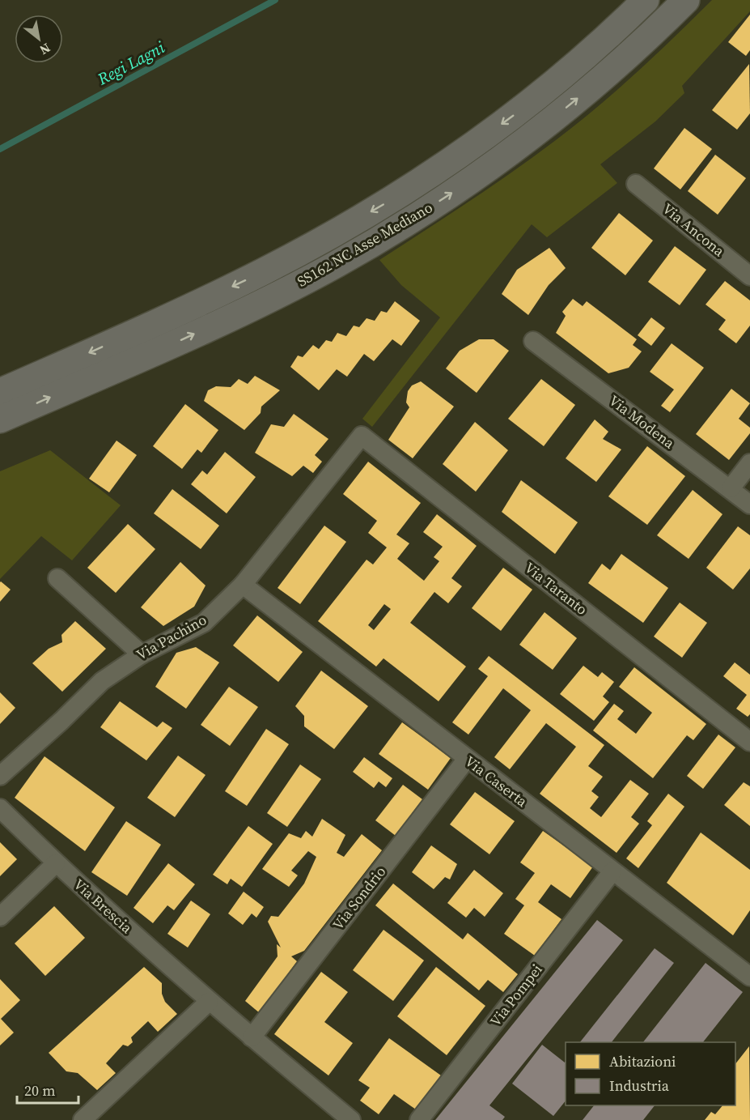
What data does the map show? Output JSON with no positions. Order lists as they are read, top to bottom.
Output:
{
  "streets": {
    "highway": ["SS162 NC Asse Mediano"],
    "street": [
      "Via Ancona",
      "Via Modena",
      "Via Taranto",
      "Via Pachino",
      "Via Caserta",
      "Via Sondrio",
      "Via Brescia",
      "Via Pompei"
    ]
  },
  "crossings": [
    ["Via Taranto", "Via Pachino"],
    ["Via Pachino", "Via Caserta"],
    ["Via Caserta", "Via Sondrio"],
    ["Via Caserta", "Via Pompei"],
    ["Via Sondrio", "Via Brescia"]
  ],
  "water": ["Regi Lagni"],
  "legend": ["Abitazioni", "Industria"],
  "scale_bar": "20 m",
  "north": "bottom right"
}
